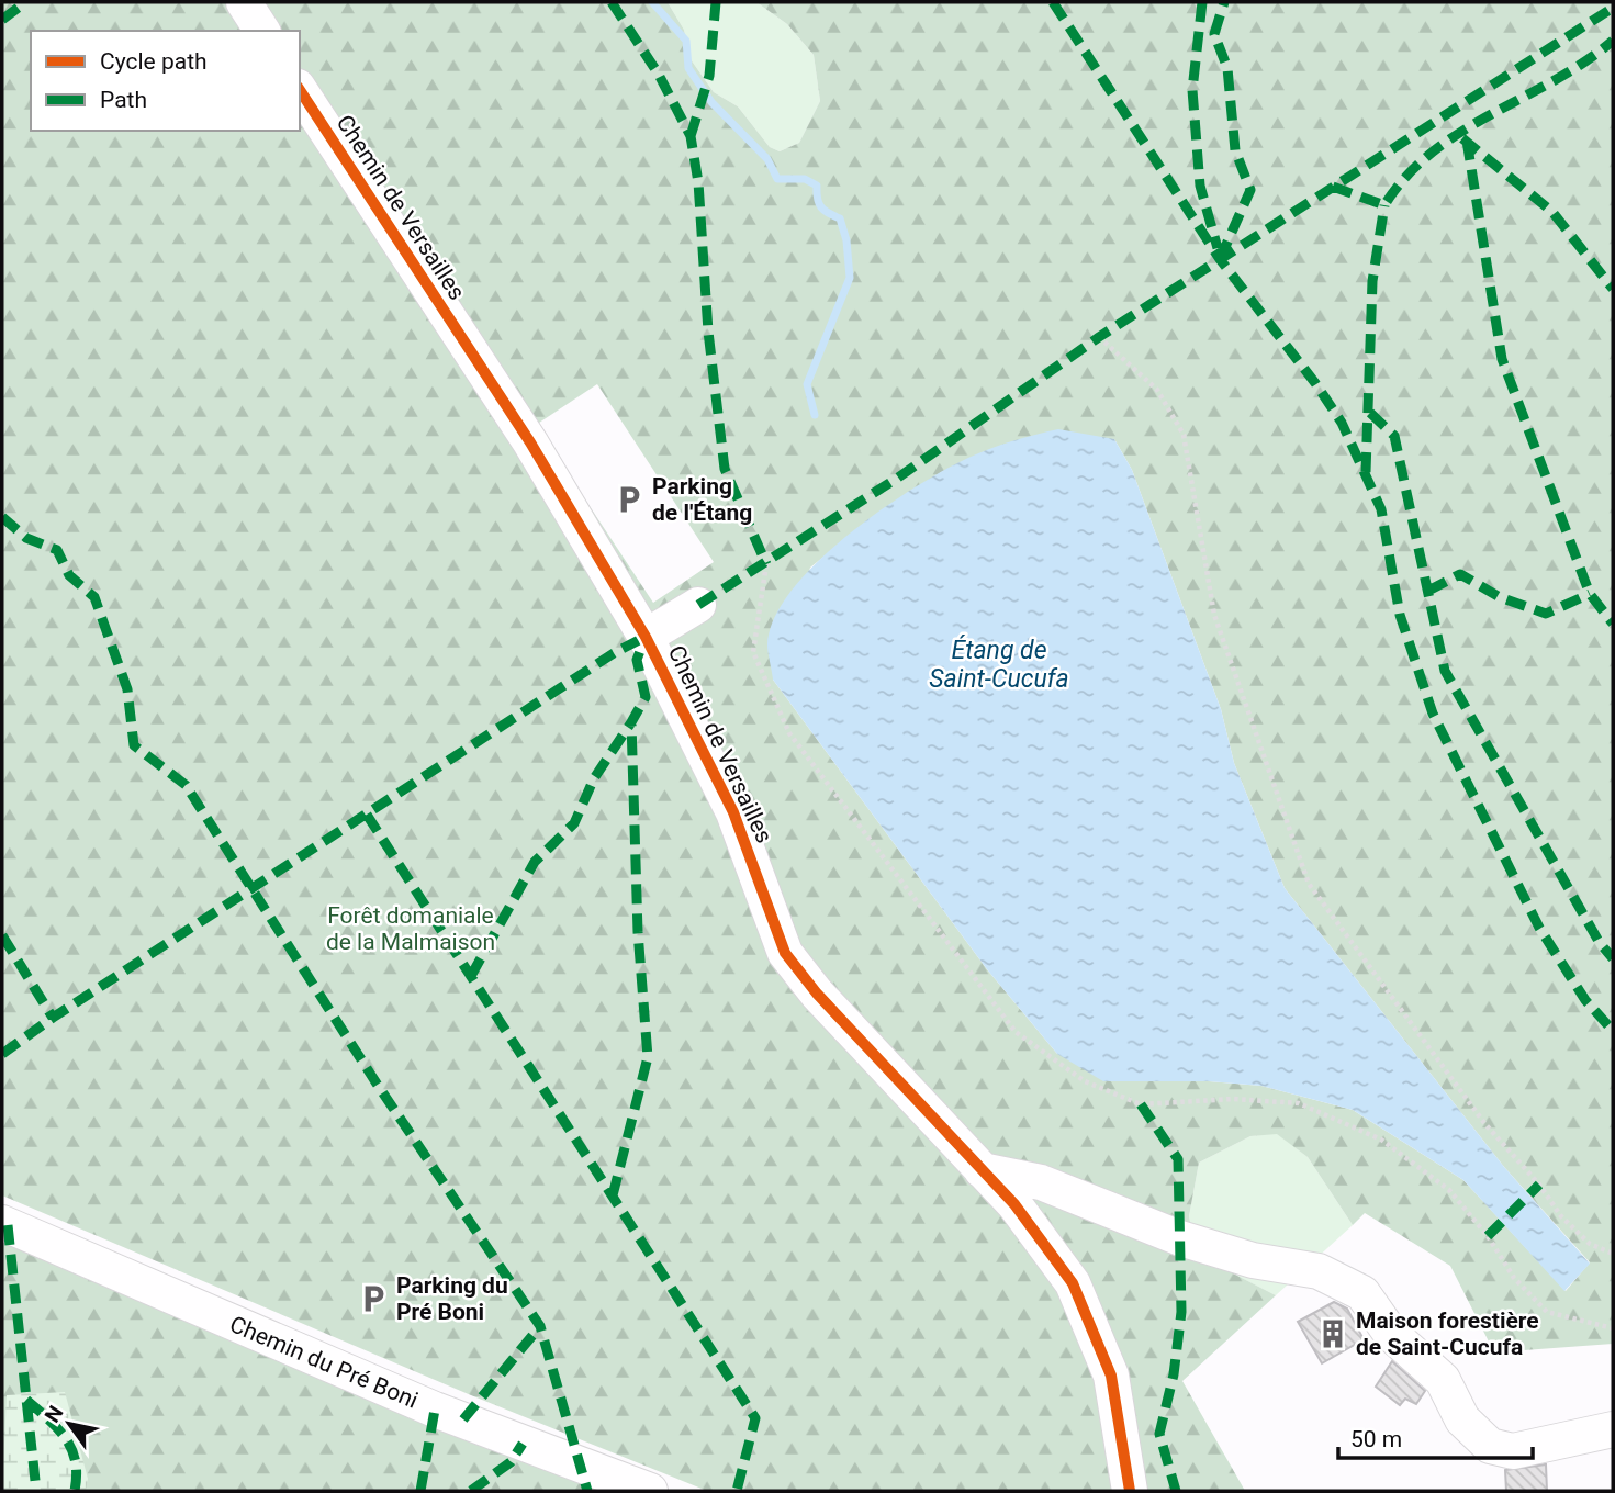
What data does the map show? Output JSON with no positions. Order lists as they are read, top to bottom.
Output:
{
  "streets": {
    "street": ["Chemin de Versailles", "Chemin du Pré Boni"]
  },
  "water": ["Étang de Saint-Cucufa"],
  "parks": ["Forêt domaniale de la Malmaison"],
  "places": {
    "parking": ["Parking de l'Étang", "Parking du Pré Boni"],
    "building": ["Maison forestière de Saint-Cucufa"]
  },
  "legend": ["Cycle path", "Path"],
  "scale_bar": "50 m",
  "north": "top left"
}
